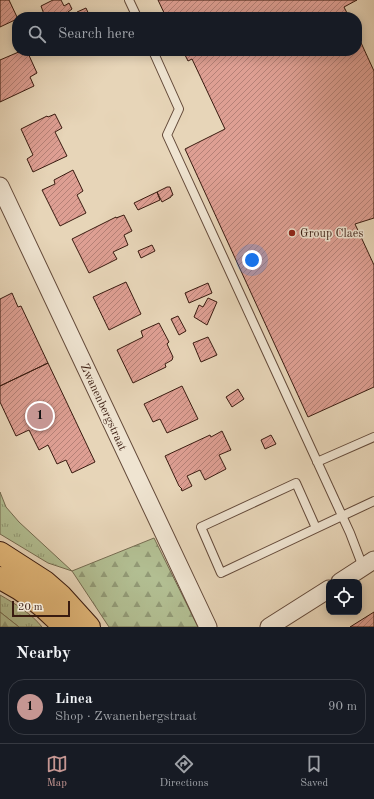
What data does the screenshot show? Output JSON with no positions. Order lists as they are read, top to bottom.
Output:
{
  "streets": {
    "street": ["Zwanenbergstraat"]
  },
  "places": ["Group Claes"],
  "scale_bar": "20 m",
  "page": {
    "search": "Search here",
    "pins": "1",
    "scale": "20 m",
    "heading": "Nearby",
    "list": [
      {
        "mark": "1",
        "name": "Linea",
        "note": "Shop · Zwanenbergstraat",
        "value": "90 m"
      }
    ],
    "nav": ["Map", "Directions", "Saved"]
  }
}
